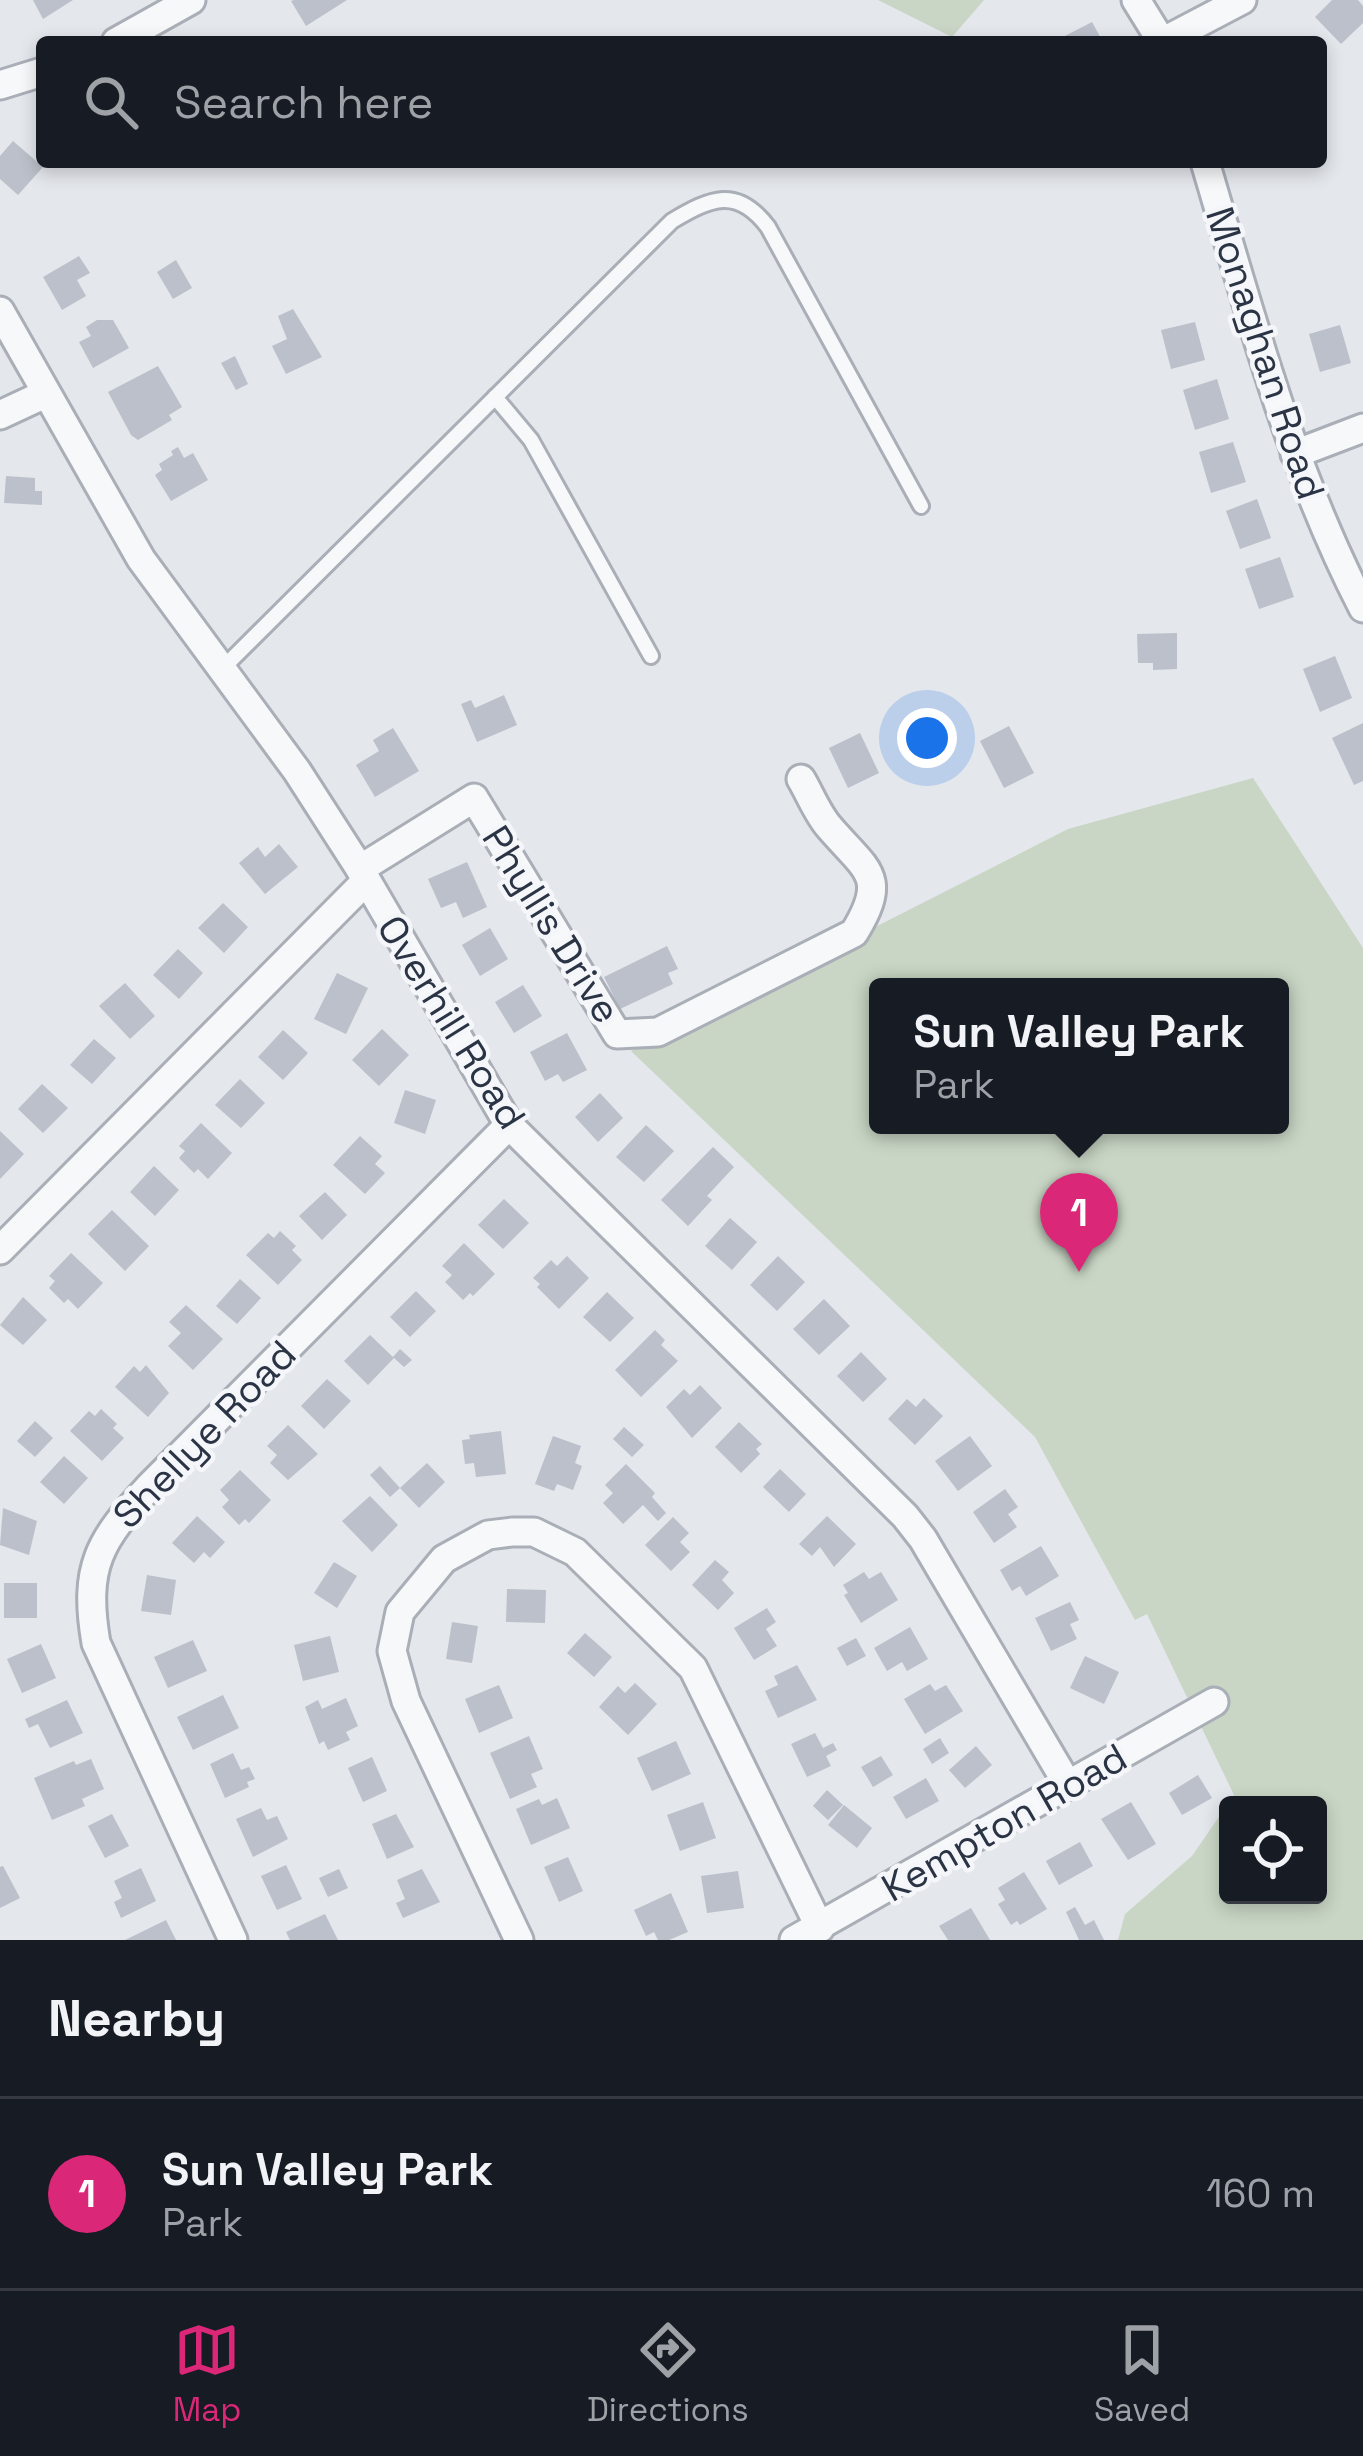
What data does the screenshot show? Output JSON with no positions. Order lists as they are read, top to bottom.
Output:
{
  "streets": {
    "street": [
      "Monaghan Road",
      "Phyllis Drive",
      "Overhill Road",
      "Shellye Road",
      "Kempton Road"
    ]
  },
  "crossings": [
    ["Phyllis Drive", "Overhill Road"],
    ["Overhill Road", "Shellye Road"],
    ["Overhill Road", "Kempton Road"]
  ],
  "page": {
    "search": "Search here",
    "popup": ["Sun Valley Park", "Park"],
    "pins": "1",
    "heading": "Nearby",
    "list": [
      {
        "mark": "1",
        "name": "Sun Valley Park",
        "note": "Park",
        "value": "160 m"
      }
    ],
    "nav": ["Map", "Directions", "Saved"]
  }
}
